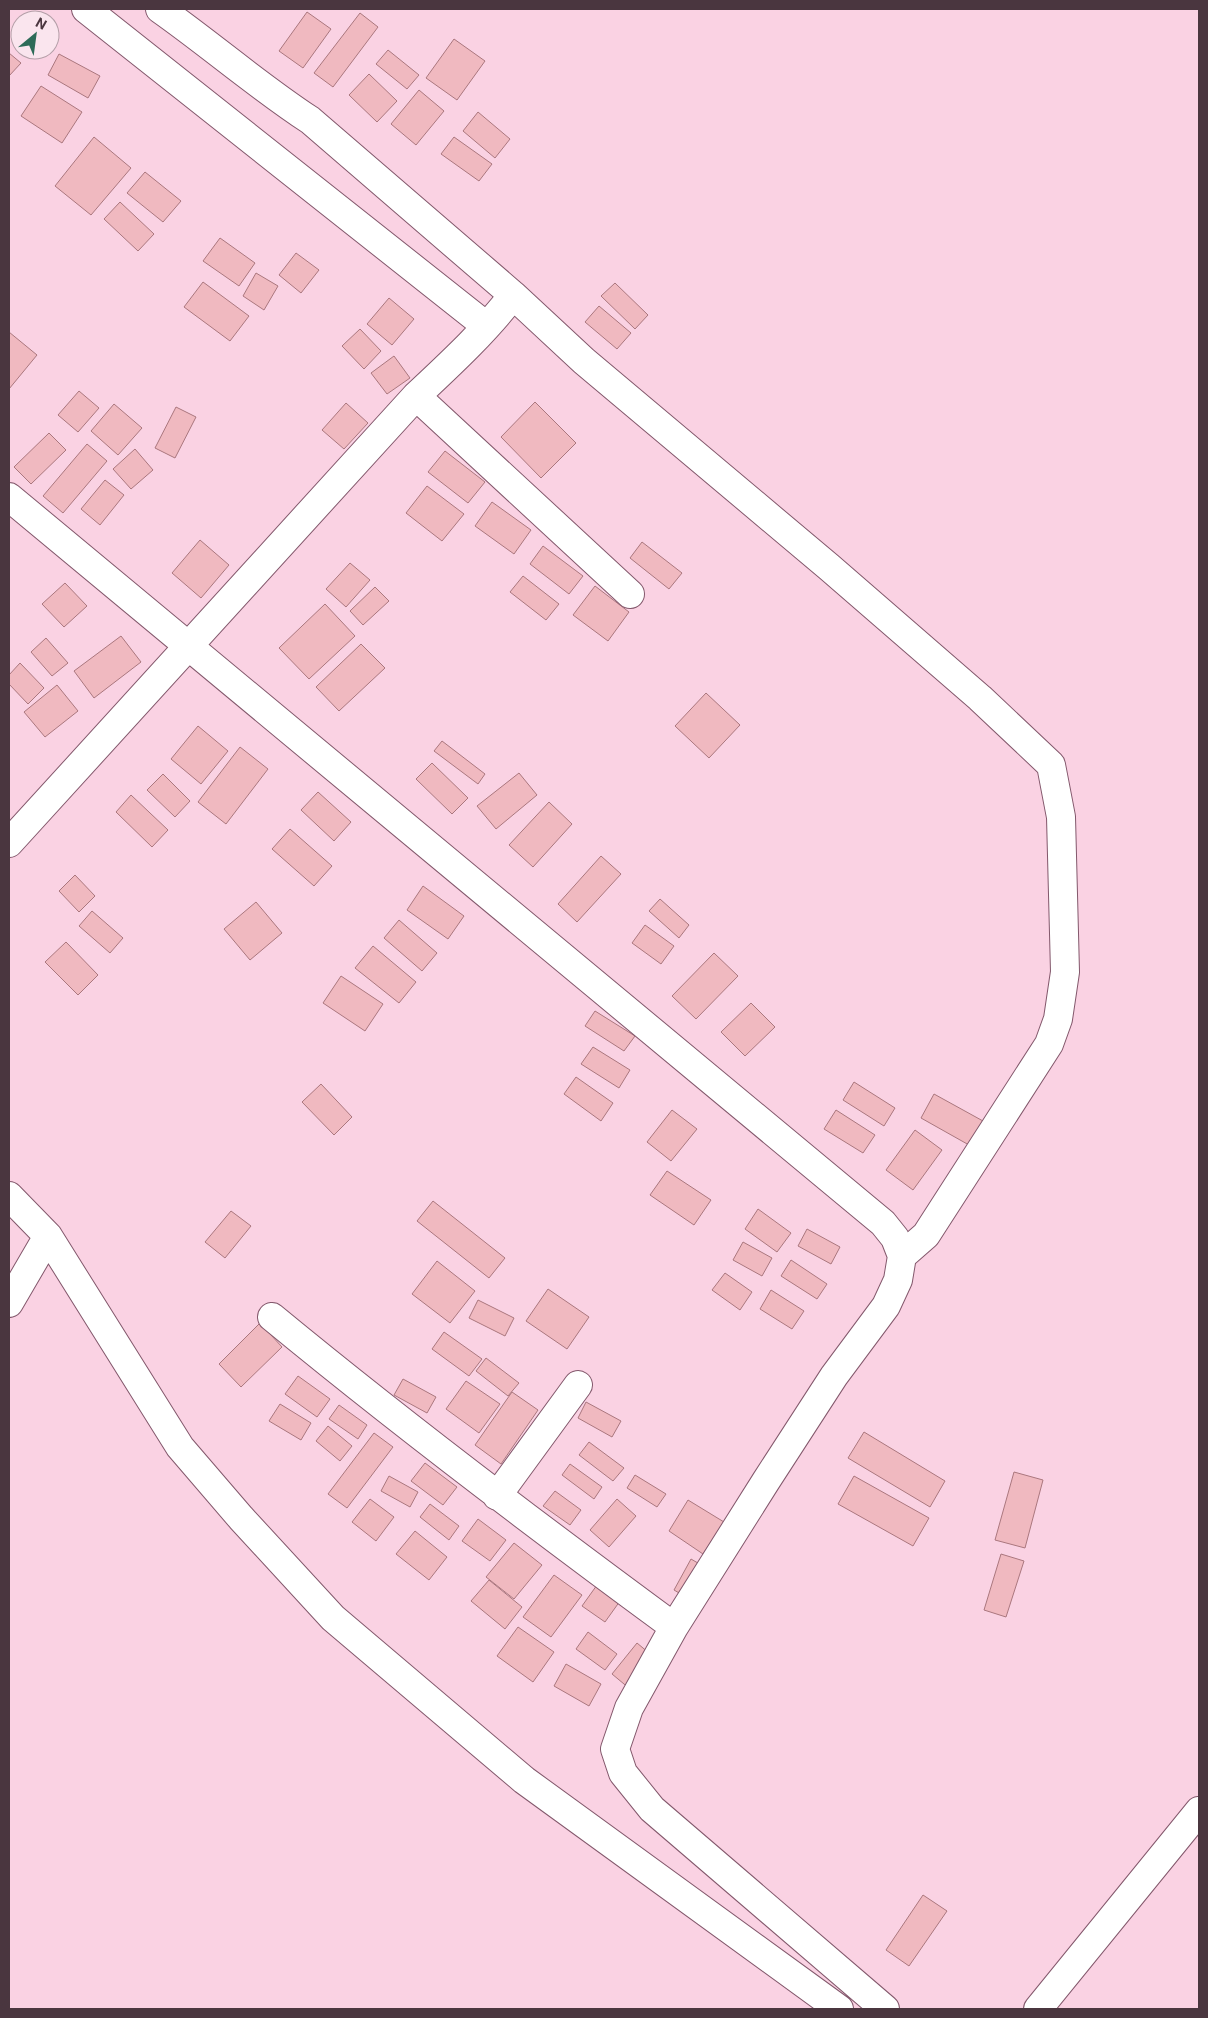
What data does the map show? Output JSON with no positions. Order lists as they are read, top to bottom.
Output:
{
  "north": "top right"
}
